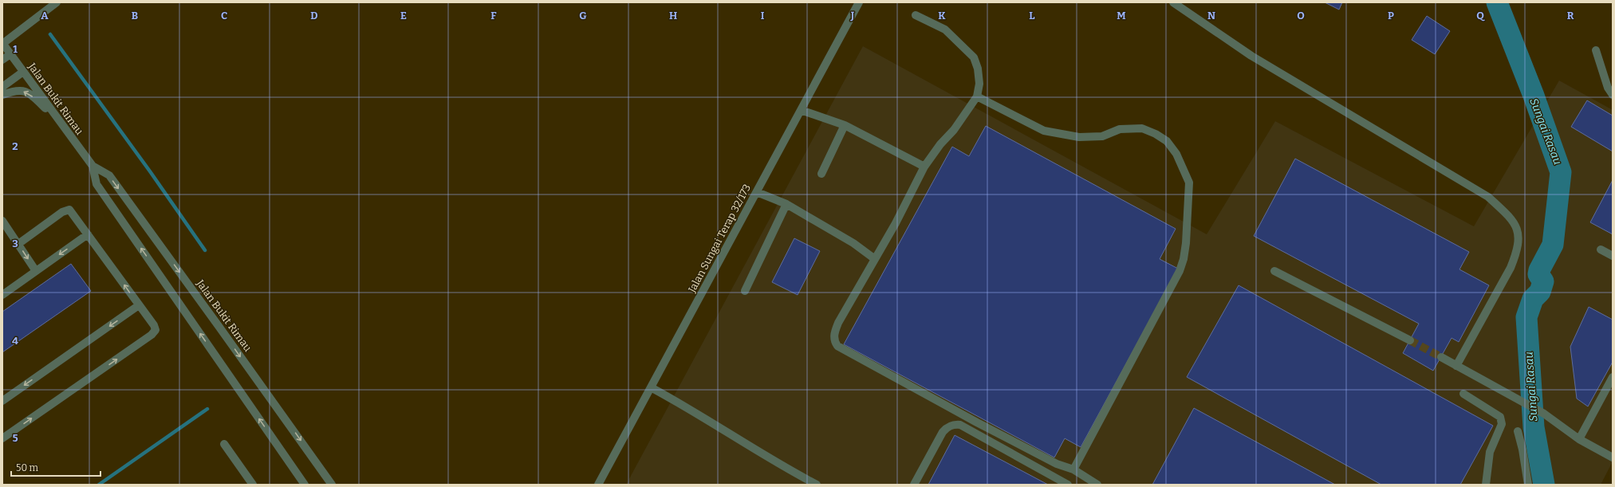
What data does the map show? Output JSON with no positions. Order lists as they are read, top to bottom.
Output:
{
  "streets": {
    "street": ["Jalan Bukit Rimau", "Jalan Sungai Terap 32/173"]
  },
  "water": ["Sungai Rasau"],
  "scale_bar": "50 m",
  "grid": {
    "columns": [
      "A",
      "B",
      "C",
      "D",
      "E",
      "F",
      "G",
      "H",
      "I",
      "J",
      "K",
      "L",
      "M",
      "N",
      "O",
      "P",
      "Q",
      "R"
    ],
    "rows": [
      "1",
      "2",
      "3",
      "4",
      "5"
    ]
  }
}
